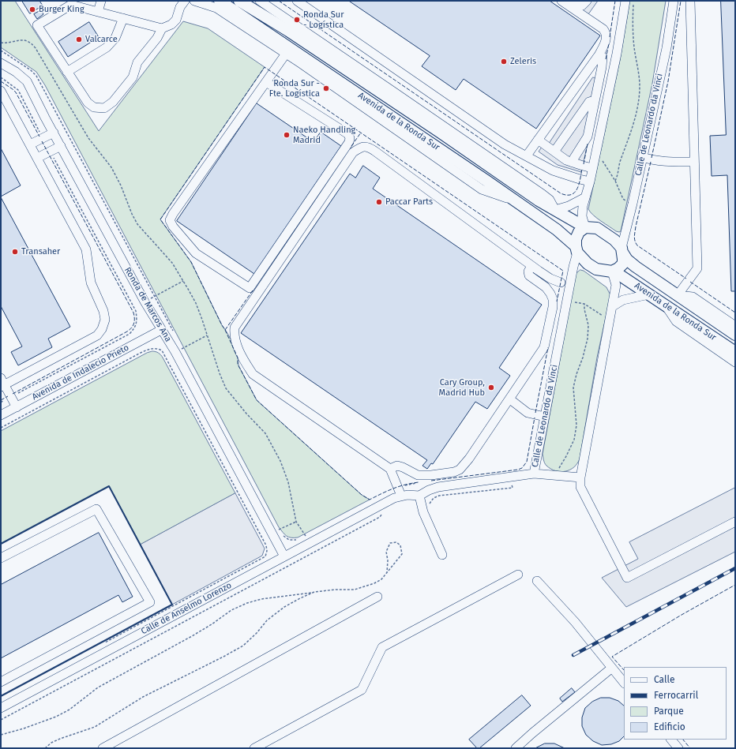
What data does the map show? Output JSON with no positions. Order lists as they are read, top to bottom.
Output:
{
  "streets": {
    "main road": ["Avenida de la Ronda Sur"],
    "street": [
      "Calle de Leonardo da Vinci",
      "Ronda de Marcos Ana",
      "Avenida de Indalecio Prieto",
      "Calle de Anselmo Lorenzo"
    ]
  },
  "crossings": [
    ["Avenida de la Ronda Sur", "Calle de Leonardo da Vinci"],
    ["Ronda de Marcos Ana", "Avenida de Indalecio Prieto"],
    ["Ronda de Marcos Ana", "Calle de Anselmo Lorenzo"]
  ],
  "places": [
    "Burger King",
    "Ronda Sur - Logística",
    "Valcarce",
    "Zeleris",
    "Ronda Sur - Fte. Logística",
    "Naeko Handling Madrid",
    "Paccar Parts",
    "Transaher",
    "Cary Group, Madrid Hub"
  ],
  "legend": [
    "Calle",
    "Ferrocarril",
    "Parque",
    "Edificio"
  ]
}
